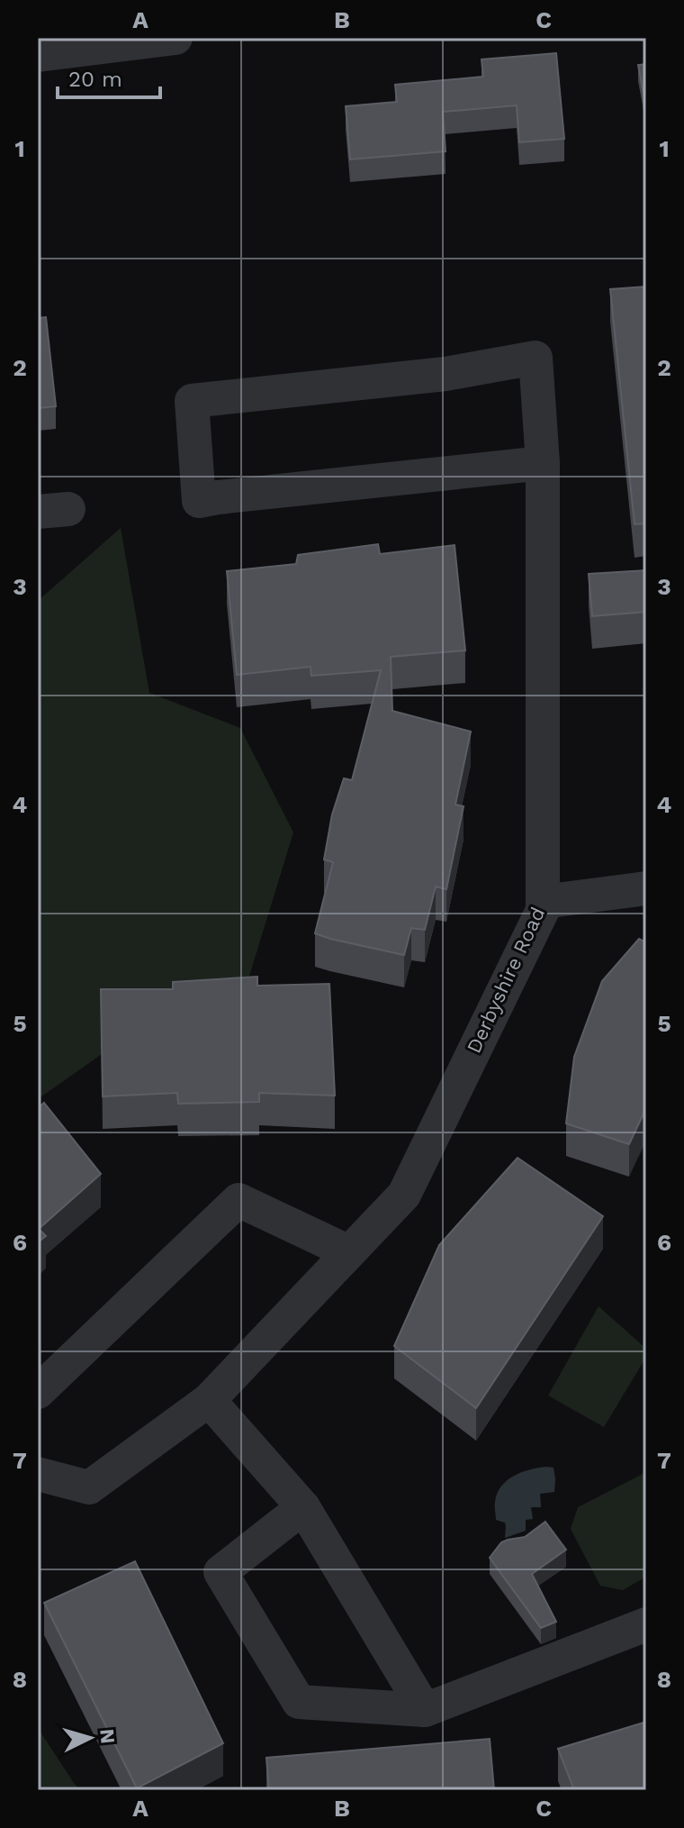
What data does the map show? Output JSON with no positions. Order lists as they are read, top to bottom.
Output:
{
  "streets": {
    "street": ["Derbyshire Road"]
  },
  "scale_bar": "20 m",
  "north": "right",
  "grid": {
    "columns": ["A", "B", "C"],
    "rows": [
      "1",
      "2",
      "3",
      "4",
      "5",
      "6",
      "7",
      "8"
    ]
  }
}
